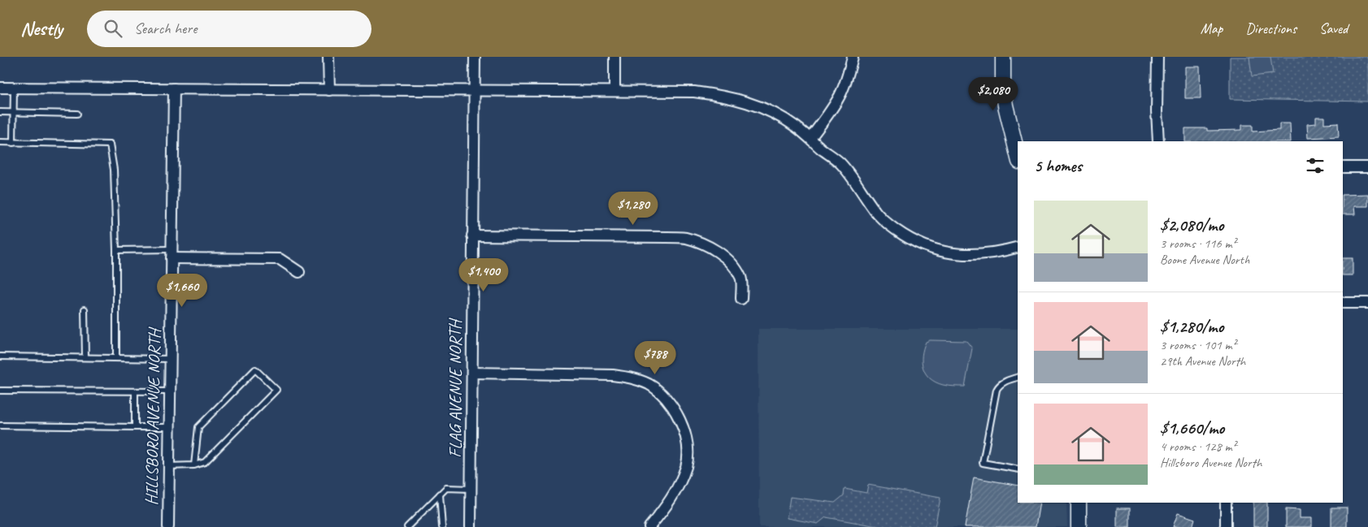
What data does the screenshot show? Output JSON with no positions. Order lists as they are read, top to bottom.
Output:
{
  "streets": {
    "street": ["FLAG AVENUE NORTH", "HILLSBORO AVENUE NORTH"]
  },
  "page": {
    "header": "Nestly",
    "search": "Search here",
    "nav": ["Map", "Directions", "Saved"],
    "price": [
      "$2,080",
      "$1,280",
      "$1,400",
      "$1,660",
      "$788"
    ],
    "heading": "5 homes",
    "list": [
      {
        "name": "$2,080/mo",
        "note": "3 rooms · 116 m² · Boone Avenue North"
      },
      {
        "name": "$1,280/mo",
        "note": "3 rooms · 101 m² · 29th Avenue North"
      },
      {
        "name": "$1,660/mo",
        "note": "4 rooms · 128 m² · Hillsboro Avenue North"
      }
    ]
  }
}
